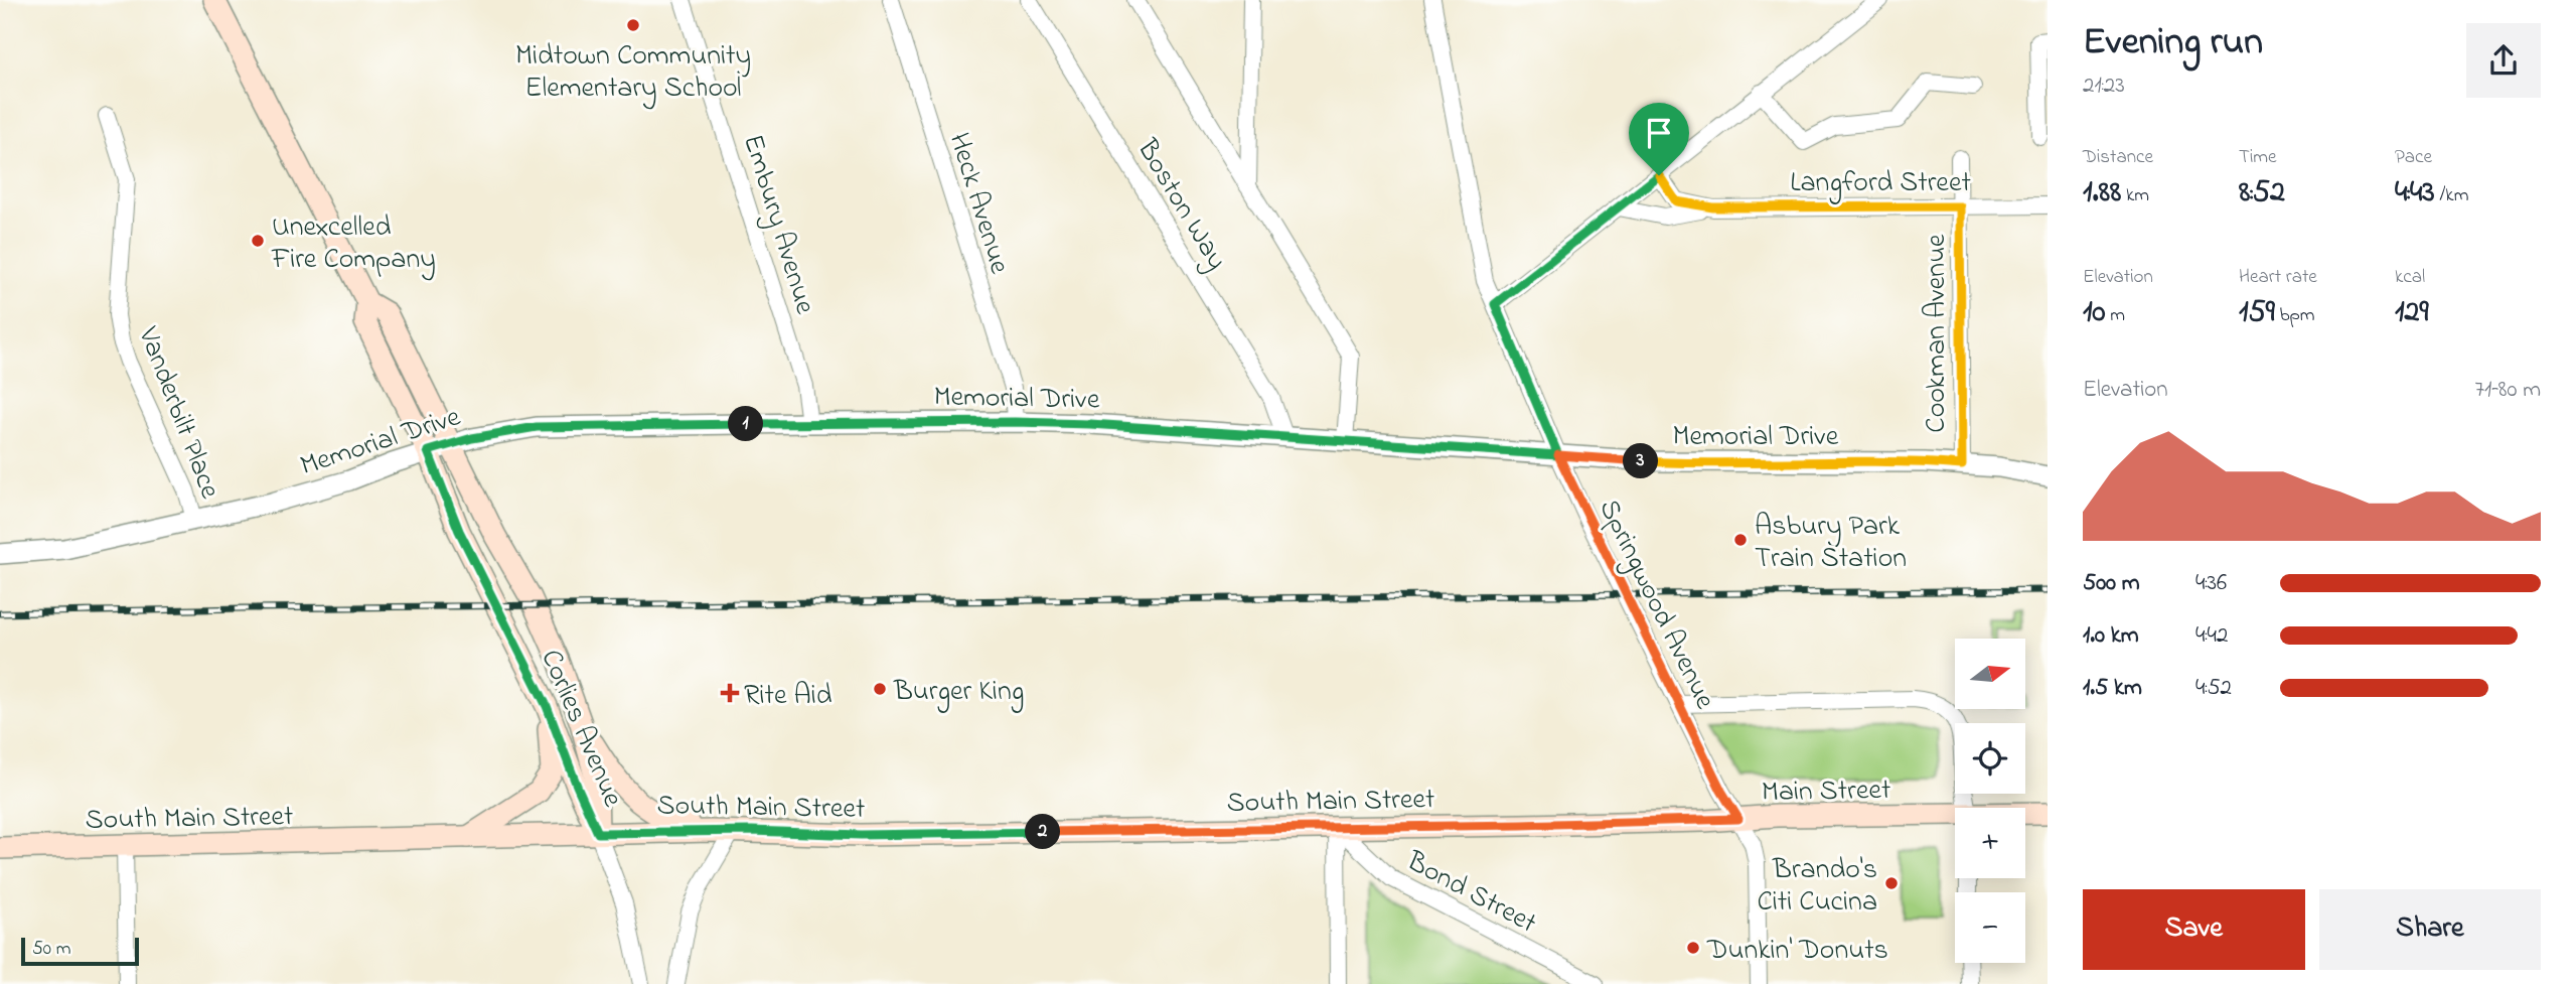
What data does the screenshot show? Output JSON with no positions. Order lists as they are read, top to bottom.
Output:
{
  "streets": {
    "main road": ["Corlies Avenue", "Main Street", "South Main Street"],
    "street": [
      "Langford Street",
      "Heck Avenue",
      "Boston Way",
      "Embury Avenue",
      "Cookman Avenue",
      "Memorial Drive",
      "Vanderbilt Place",
      "Springwood Avenue",
      "Bond Street"
    ]
  },
  "crossings": [
    ["Langford Street", "Cookman Avenue"],
    ["Heck Avenue", "Memorial Drive"],
    ["Boston Way", "Memorial Drive"],
    ["Embury Avenue", "Memorial Drive"],
    ["Cookman Avenue", "Memorial Drive"],
    ["Memorial Drive", "Vanderbilt Place"],
    ["Memorial Drive", "Springwood Avenue"],
    ["Memorial Drive", "Corlies Avenue"],
    ["Springwood Avenue", "Main Street"],
    ["Corlies Avenue", "South Main Street"],
    ["Main Street", "South Main Street"],
    ["South Main Street", "Bond Street"]
  ],
  "places": {
    "other": [
      "Midtown Community Elementary School",
      "Unexcelled Fire Company",
      "Asbury Park Train Station",
      "Burger King",
      "Brando's Citi Cucina",
      "Dunkin' Donuts"
    ],
    "health": ["Rite Aid"]
  },
  "scale_bar": "50 m",
  "north": "right",
  "page": {
    "heading": ["Evening run", "21:23"],
    "stats": [
      ["Distance", "1.88 km"],
      ["Time", "8:52"],
      ["Pace", "4:43 /km"],
      ["Elevation", "10 m"],
      ["Heart rate", "159 bpm"],
      ["kcal", "129"]
    ],
    "chart": ["Elevation", "71–80 m"],
    "pins": ["1", "3", "2"],
    "list": [
      {
        "name": "500 m",
        "note": "4:36"
      },
      {
        "name": "1.0 km",
        "note": "4:42"
      },
      {
        "name": "1.5 km",
        "note": "4:52"
      }
    ],
    "map_buttons": ["+", "−"],
    "buttons": ["Save", "Share"],
    "scale": "50 m"
  }
}
